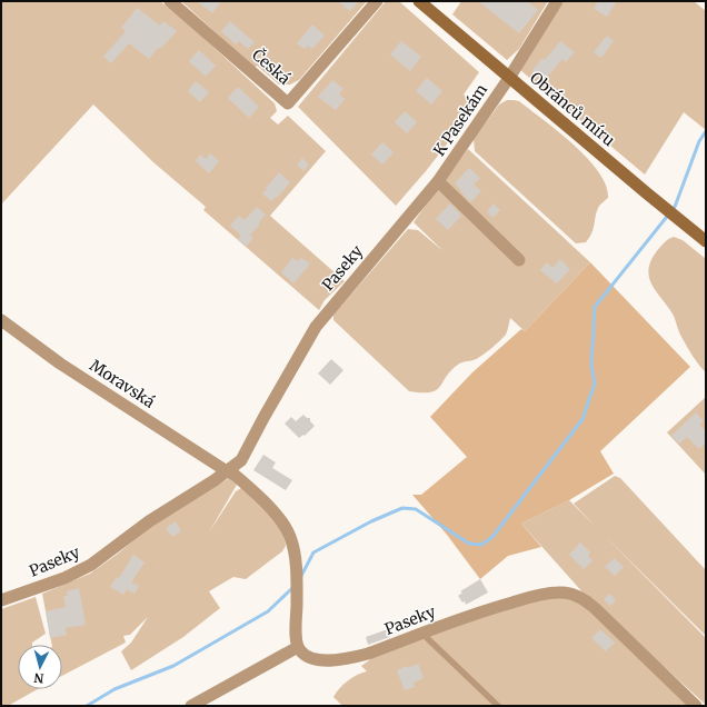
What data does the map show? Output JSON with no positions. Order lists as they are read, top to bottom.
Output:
{
  "streets": {
    "main road": ["Obránců míru"],
    "street": [
      "Česká",
      "K Pasekám",
      "Paseky",
      "Moravská"
    ]
  },
  "crossings": [
    ["Obránců míru", "K Pasekám"],
    ["K Pasekám", "Paseky"],
    ["Paseky", "Moravská"]
  ],
  "north": "bottom"
}
